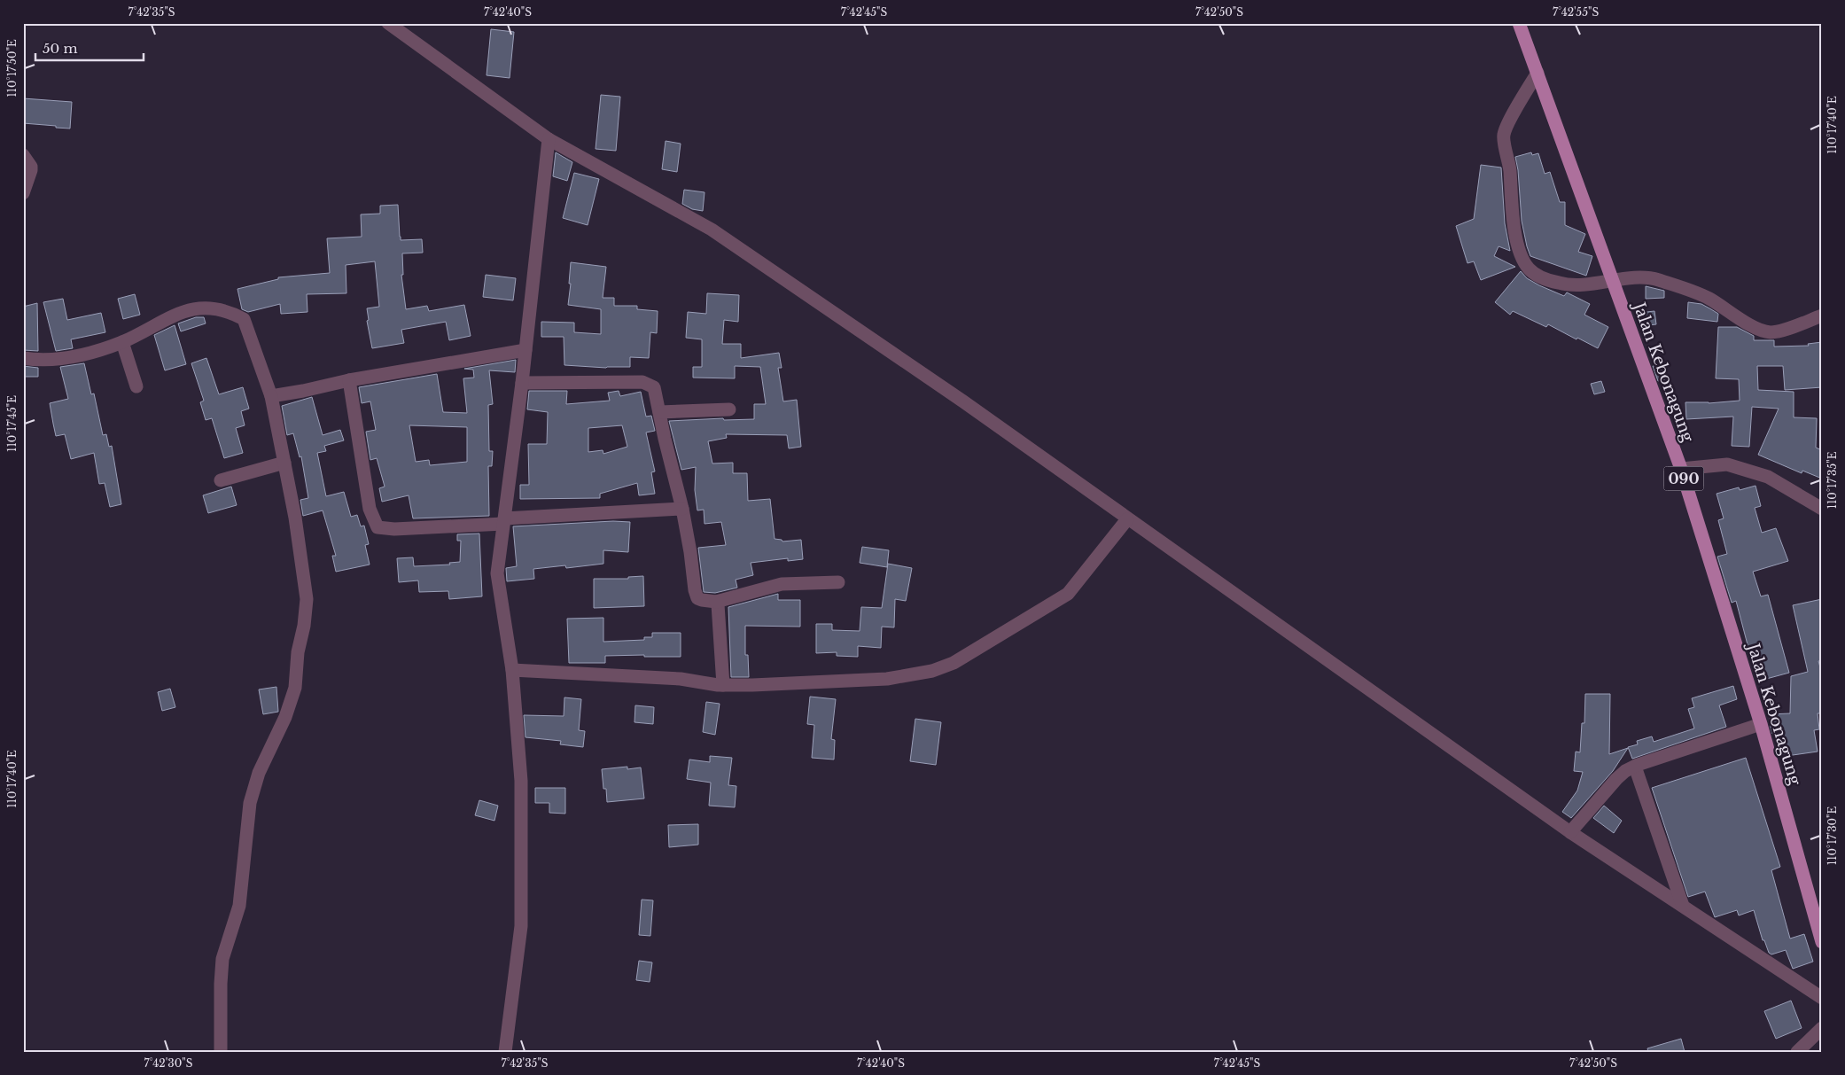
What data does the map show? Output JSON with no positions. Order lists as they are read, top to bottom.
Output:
{
  "streets": {
    "main road": ["Jalan Kebonagung", "090"]
  },
  "scale_bar": "50 m",
  "coordinates": [
    "7°42'35\"S",
    "7°42'40\"S",
    "7°42'45\"S",
    "7°42'50\"S",
    "7°42'55\"S",
    "110°17'50\"E",
    "110°17'40\"E",
    "110°17'45\"E",
    "110°17'35\"E",
    "110°17'30\"E",
    "7°42'30\"S"
  ]
}
